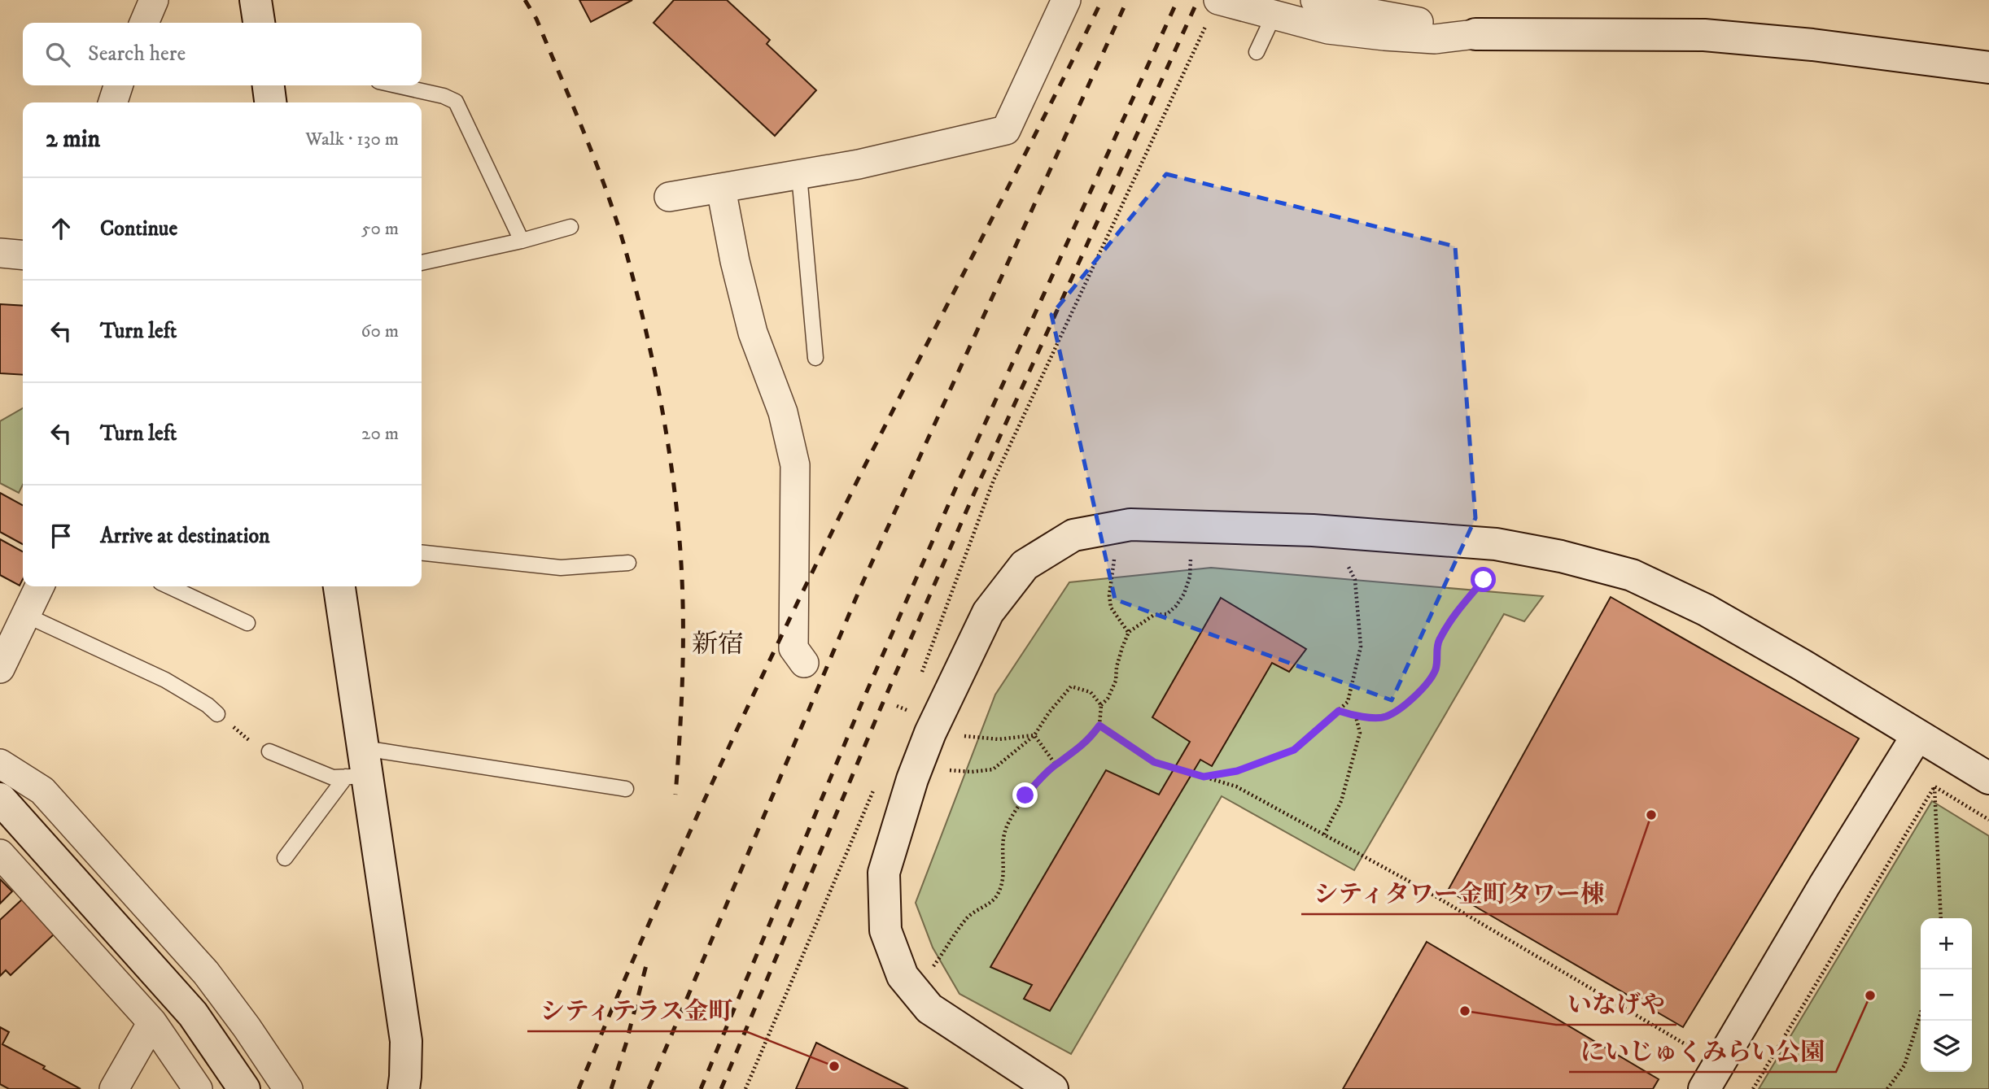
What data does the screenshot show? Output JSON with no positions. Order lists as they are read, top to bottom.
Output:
{
  "districts": ["新宿"],
  "places": [
    "シティタワー金町タワー棟",
    "にいじゅくみらい公園",
    "いなげや",
    "シティテラス金町"
  ],
  "page": {
    "search": "Search here",
    "heading": ["2 min", "Walk · 130 m"],
    "list": [
      ["Continue", "50 m"],
      ["Turn left", "60 m"],
      ["Turn left", "20 m"],
      "Arrive at destination"
    ],
    "map_buttons": ["+", "−"]
  }
}
